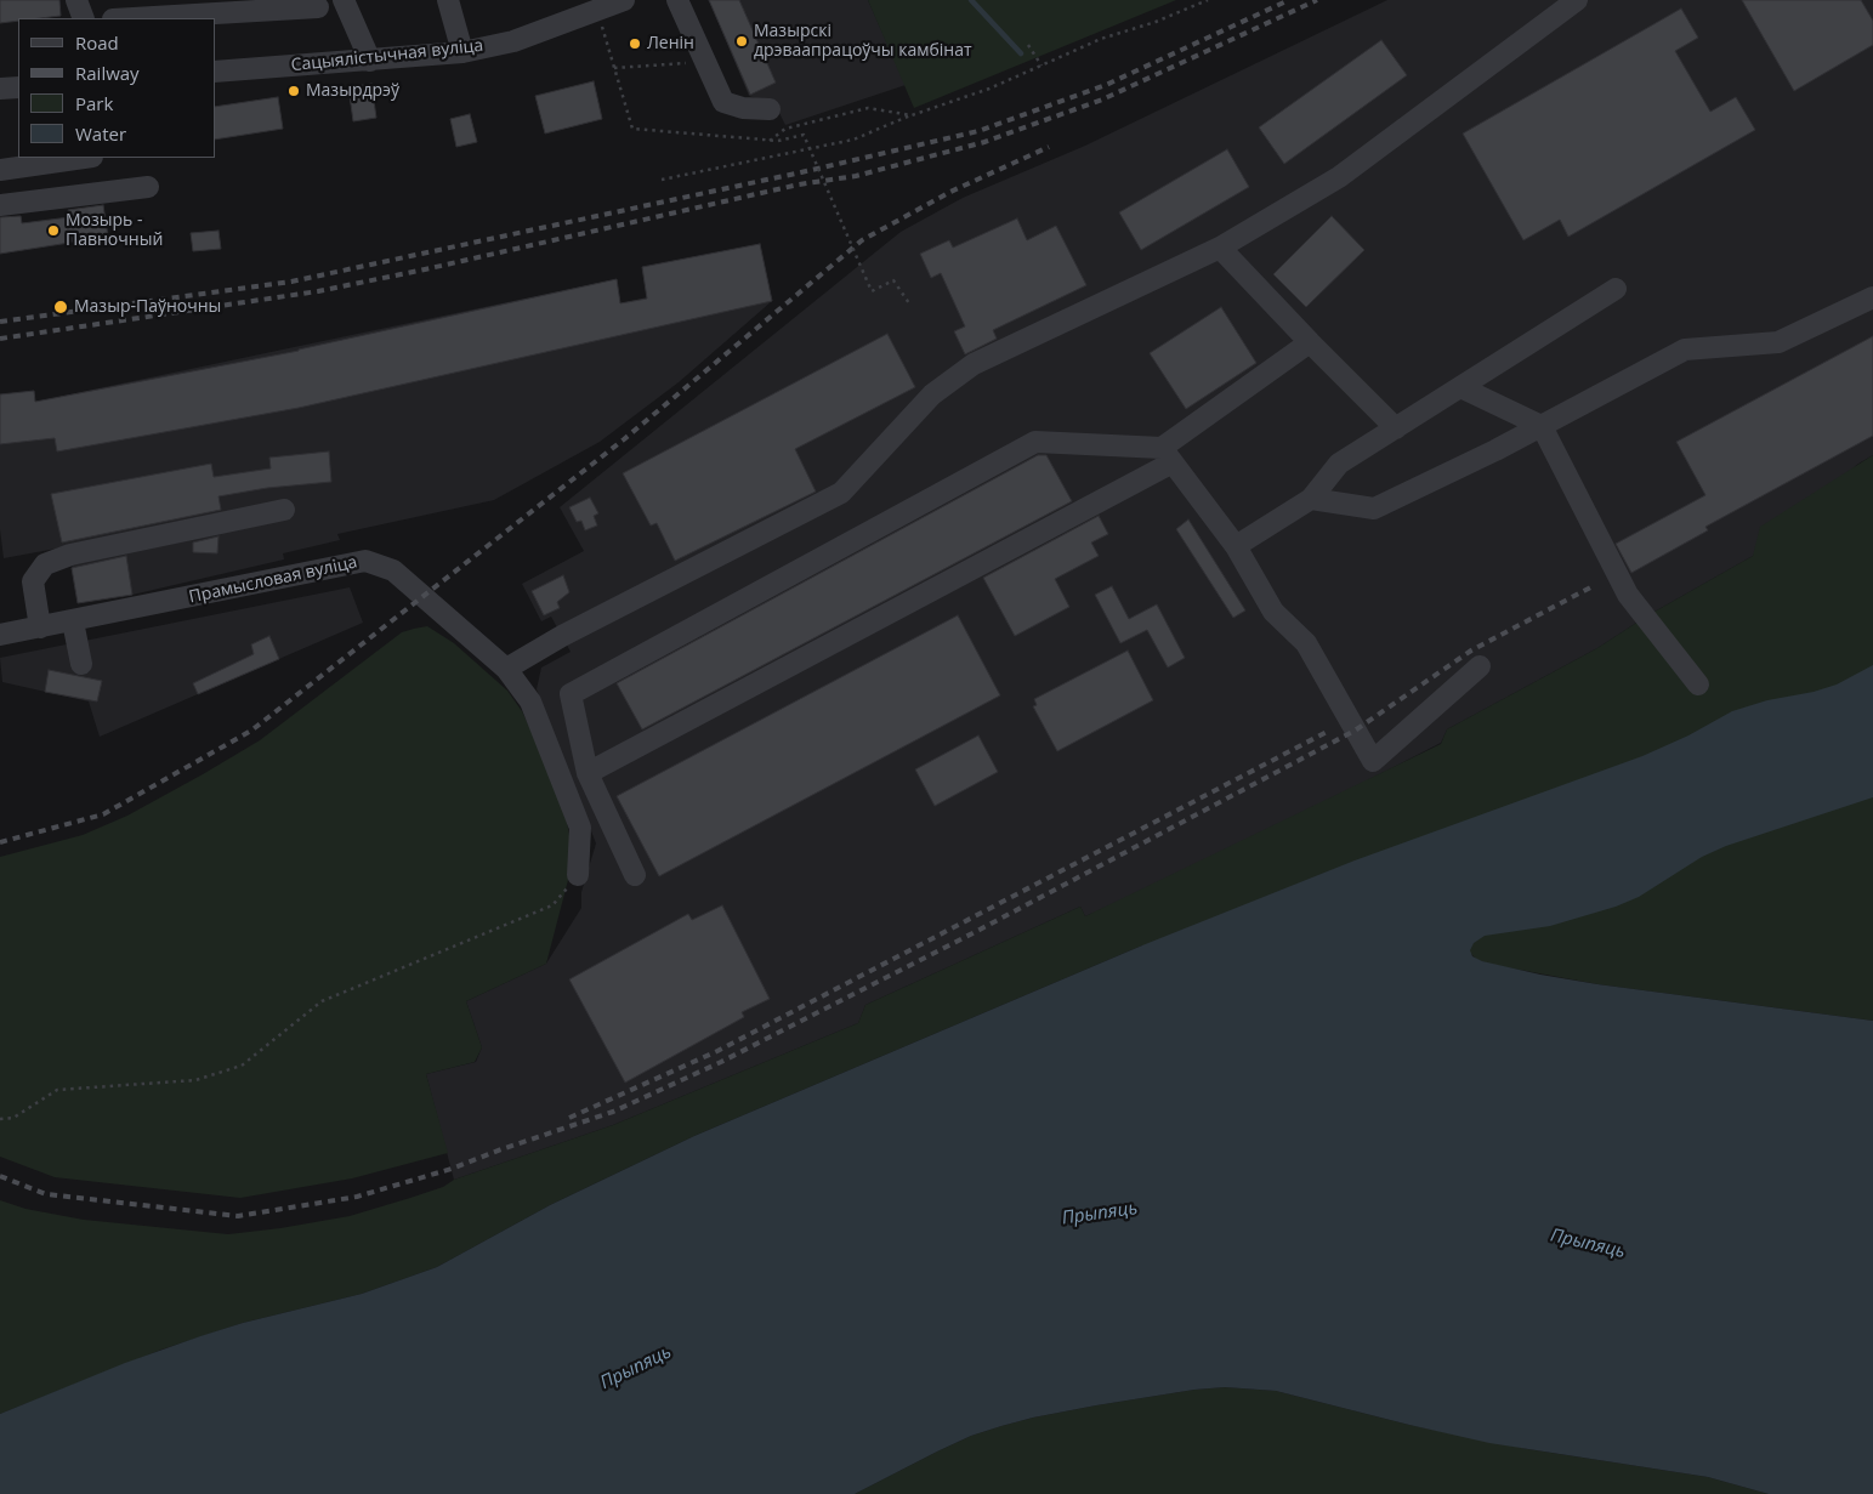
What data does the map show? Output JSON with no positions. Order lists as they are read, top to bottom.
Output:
{
  "streets": {
    "street": ["Сацыялістычная вуліца", "Прамысловая вуліца"]
  },
  "water": ["Прыпяць"],
  "places": [
    "Мазырскі дрэваапрацоўчы камбінат",
    "Ленін",
    "Мазырдрэў",
    "Мозырь - Павночный",
    "Мазыр-Паўночны"
  ],
  "legend": [
    "Road",
    "Railway",
    "Park",
    "Water"
  ]
}
